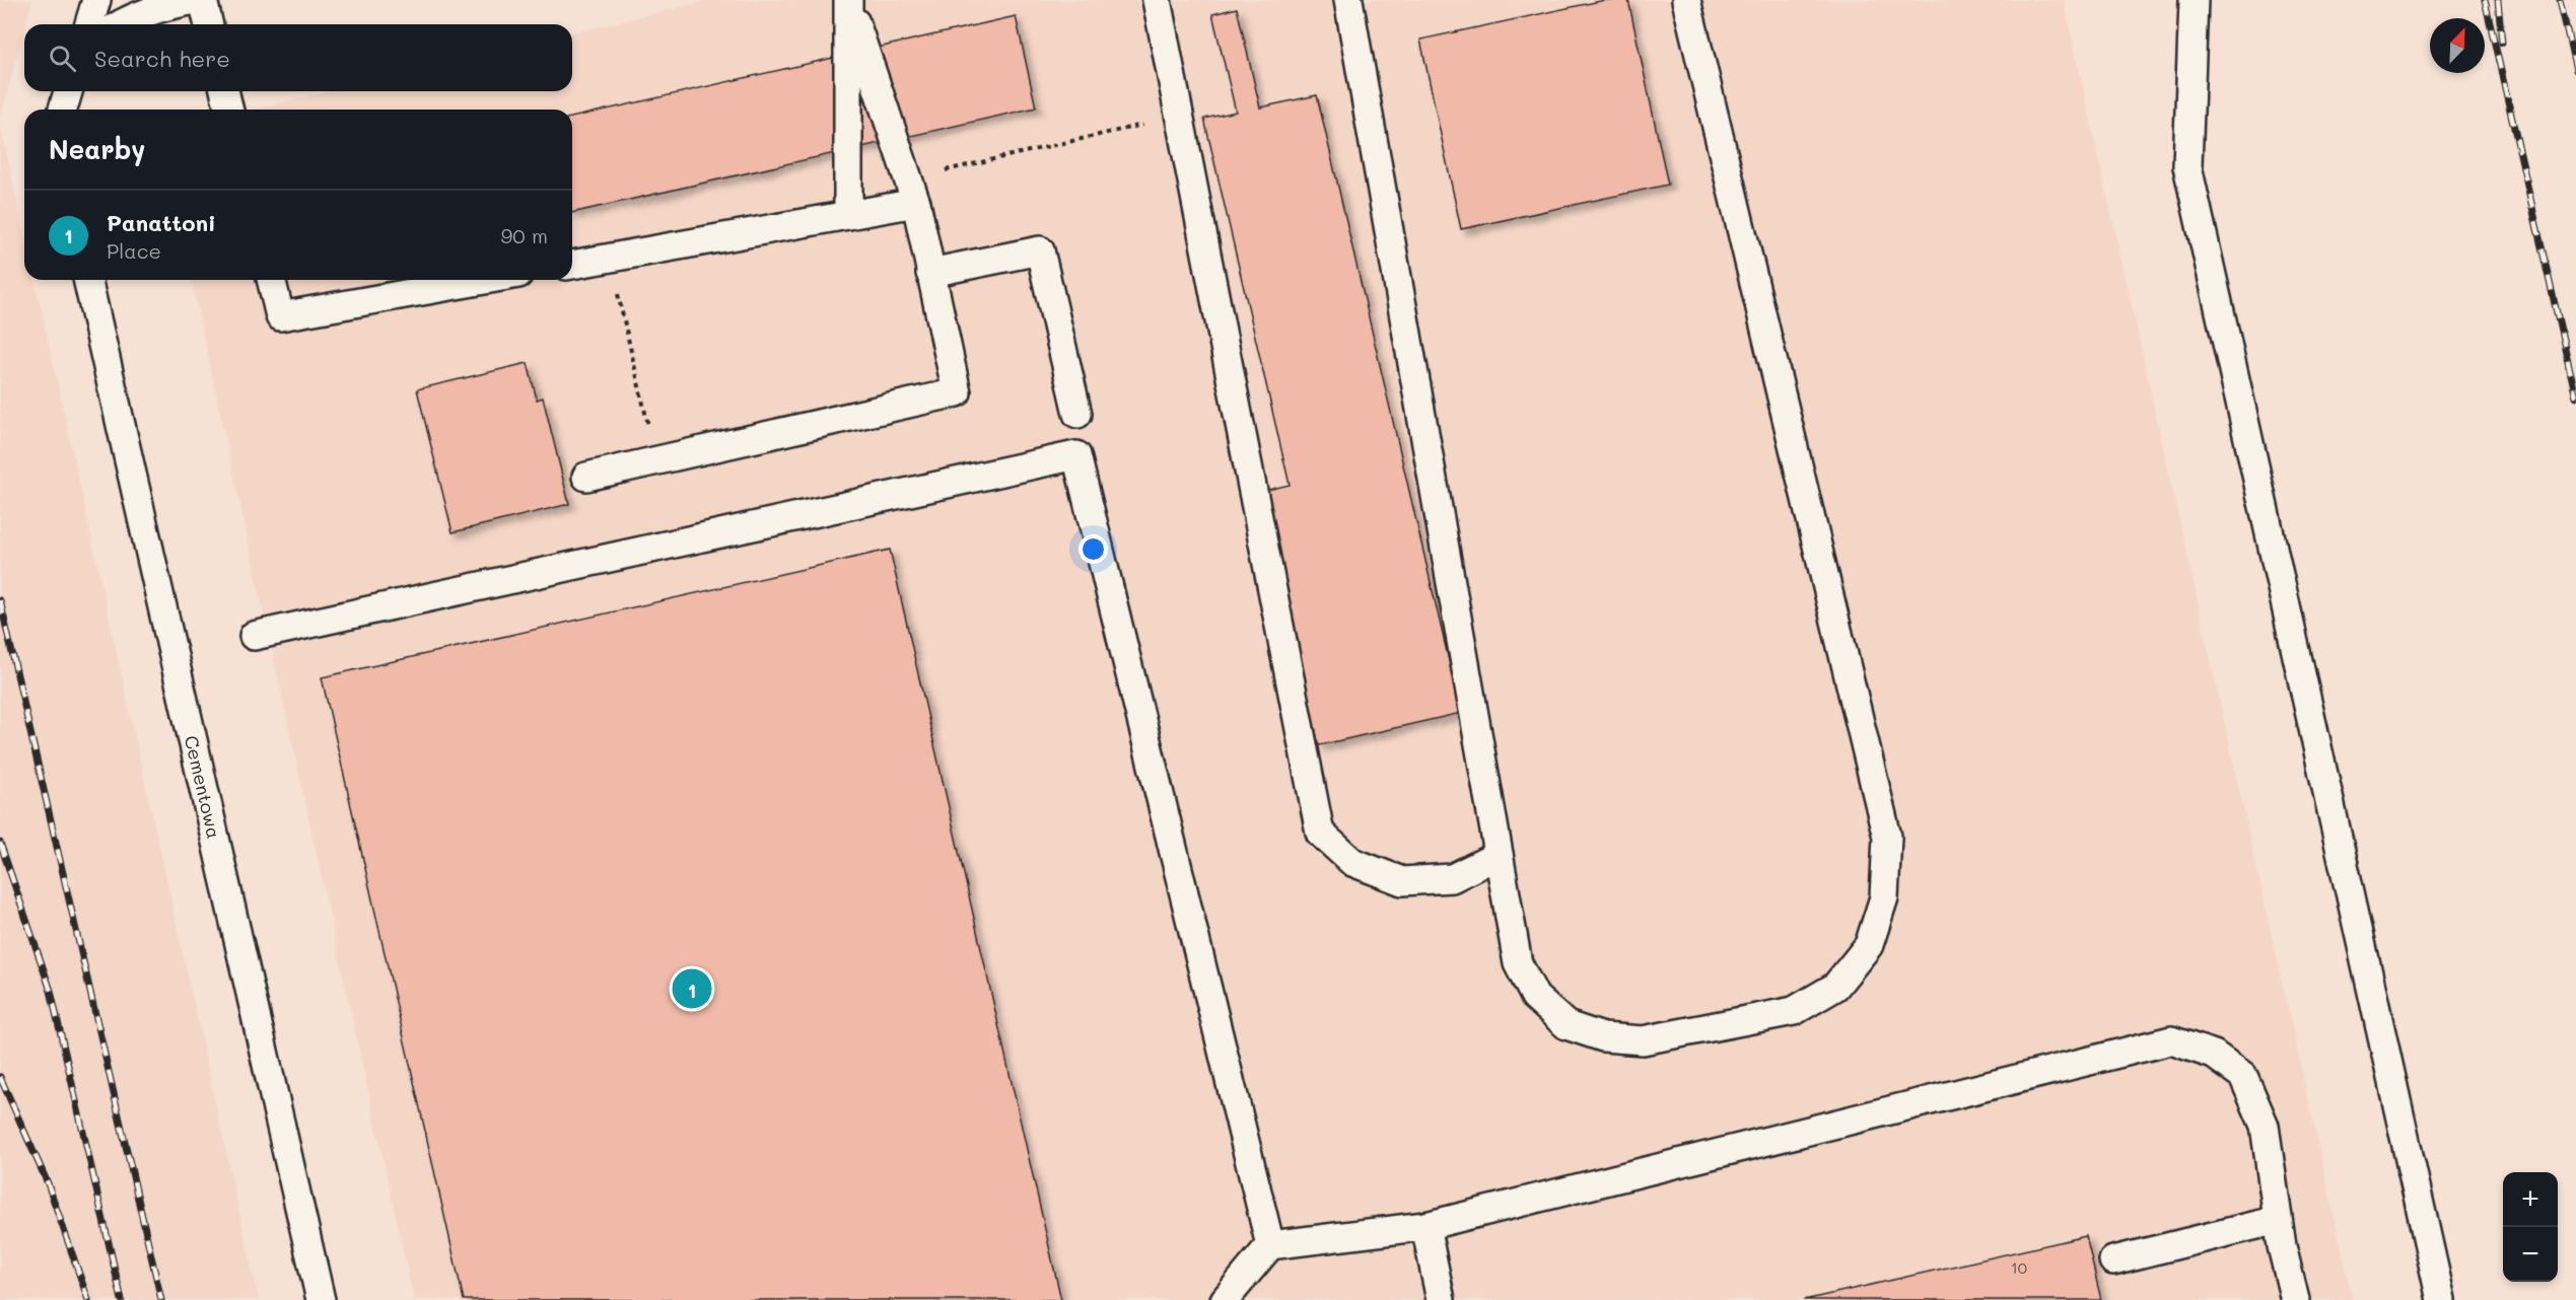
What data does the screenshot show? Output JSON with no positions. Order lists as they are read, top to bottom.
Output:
{
  "streets": {
    "lane": ["Cementowa"]
  },
  "house_numbers": ["10"],
  "north": "top right",
  "page": {
    "search": "Search here",
    "heading": "Nearby",
    "list": [
      {
        "mark": "1",
        "name": "Panattoni",
        "note": "Place",
        "value": "90 m"
      }
    ],
    "pins": "1",
    "map_buttons": ["+", "−"]
  }
}
